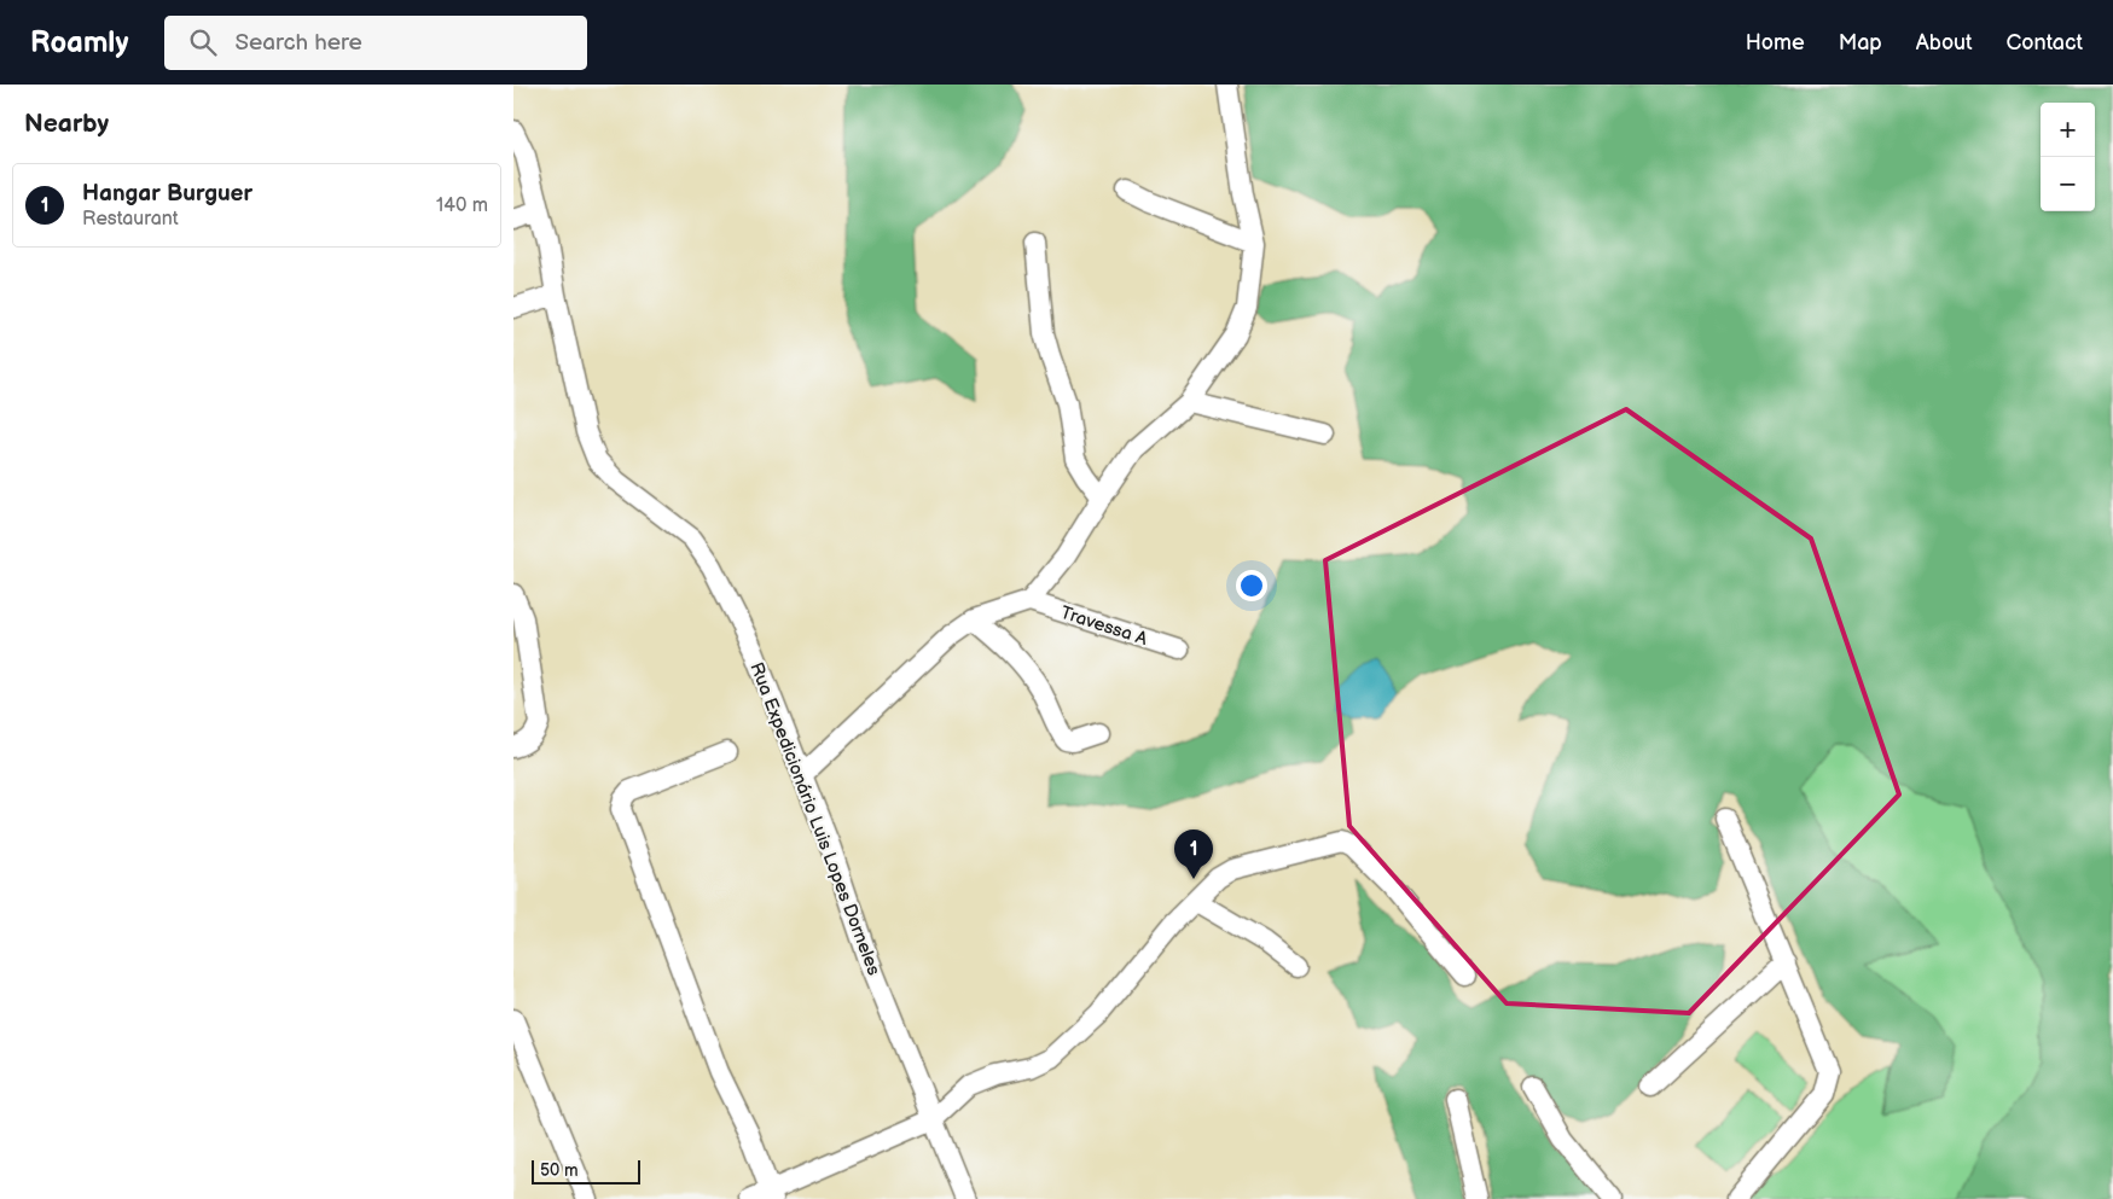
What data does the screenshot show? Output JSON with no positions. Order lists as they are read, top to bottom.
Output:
{
  "streets": {
    "street": ["Travessa A", "Rua Expedicionário Luis Lopes Dorneles"]
  },
  "scale_bar": "50 m",
  "page": {
    "header": "Roamly",
    "search": "Search here",
    "nav": [
      "Home",
      "Map",
      "About",
      "Contact"
    ],
    "heading": "Nearby",
    "map_buttons": ["+", "−"],
    "list": [
      {
        "mark": "1",
        "name": "Hangar Burguer",
        "note": "Restaurant",
        "value": "140 m"
      }
    ],
    "pins": "1",
    "scale": "50 m"
  }
}
